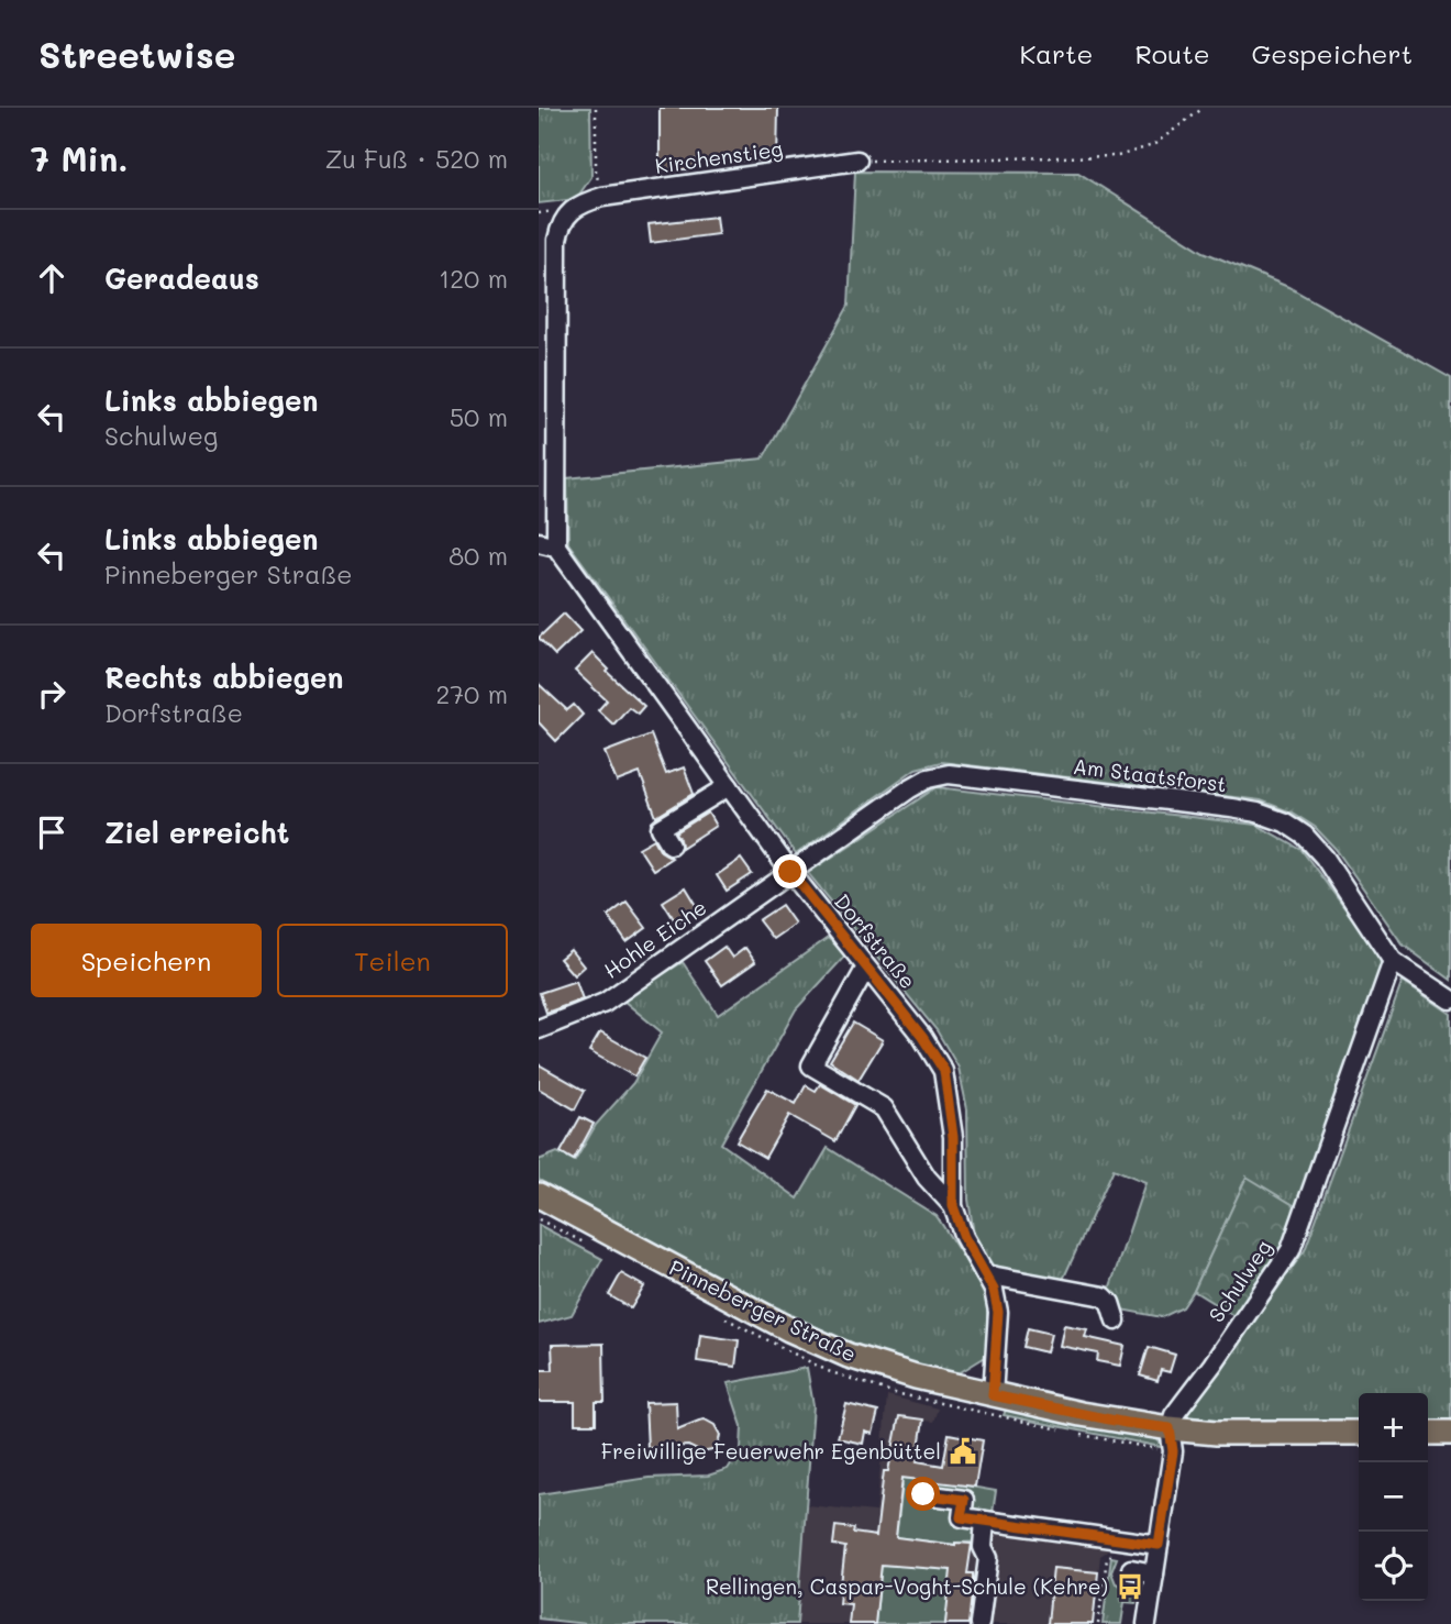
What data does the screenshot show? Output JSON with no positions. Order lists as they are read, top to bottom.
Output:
{
  "streets": {
    "main road": ["Pinneberger Straße"],
    "street": [
      "Kirchenstieg",
      "Am Staatsforst",
      "Hohle Eiche",
      "Dorfstraße",
      "Schulweg"
    ]
  },
  "crossings": [
    ["Kirchenstieg", "Dorfstraße"],
    ["Am Staatsforst", "Hohle Eiche"],
    ["Am Staatsforst", "Dorfstraße"],
    ["Am Staatsforst", "Schulweg"],
    ["Hohle Eiche", "Dorfstraße"],
    ["Dorfstraße", "Pinneberger Straße"],
    ["Schulweg", "Pinneberger Straße"]
  ],
  "places": {
    "public building": ["Freiwillige Feuerwehr Egenbüttel"],
    "bus stop": ["Rellingen, Caspar-Voght-Schule (Kehre)"]
  },
  "page": {
    "header": "Streetwise",
    "nav": ["Karte", "Route", "Gespeichert"],
    "heading": ["7 Min.", "Zu Fuß · 520 m"],
    "list": [
      ["Geradeaus", "120 m"],
      ["Links abbiegen", "Schulweg", "50 m"],
      ["Links abbiegen", "Pinneberger Straße", "80 m"],
      ["Rechts abbiegen", "Dorfstraße", "270 m"],
      "Ziel erreicht"
    ],
    "buttons": ["Speichern", "Teilen"],
    "map_buttons": ["+", "−"]
  }
}
